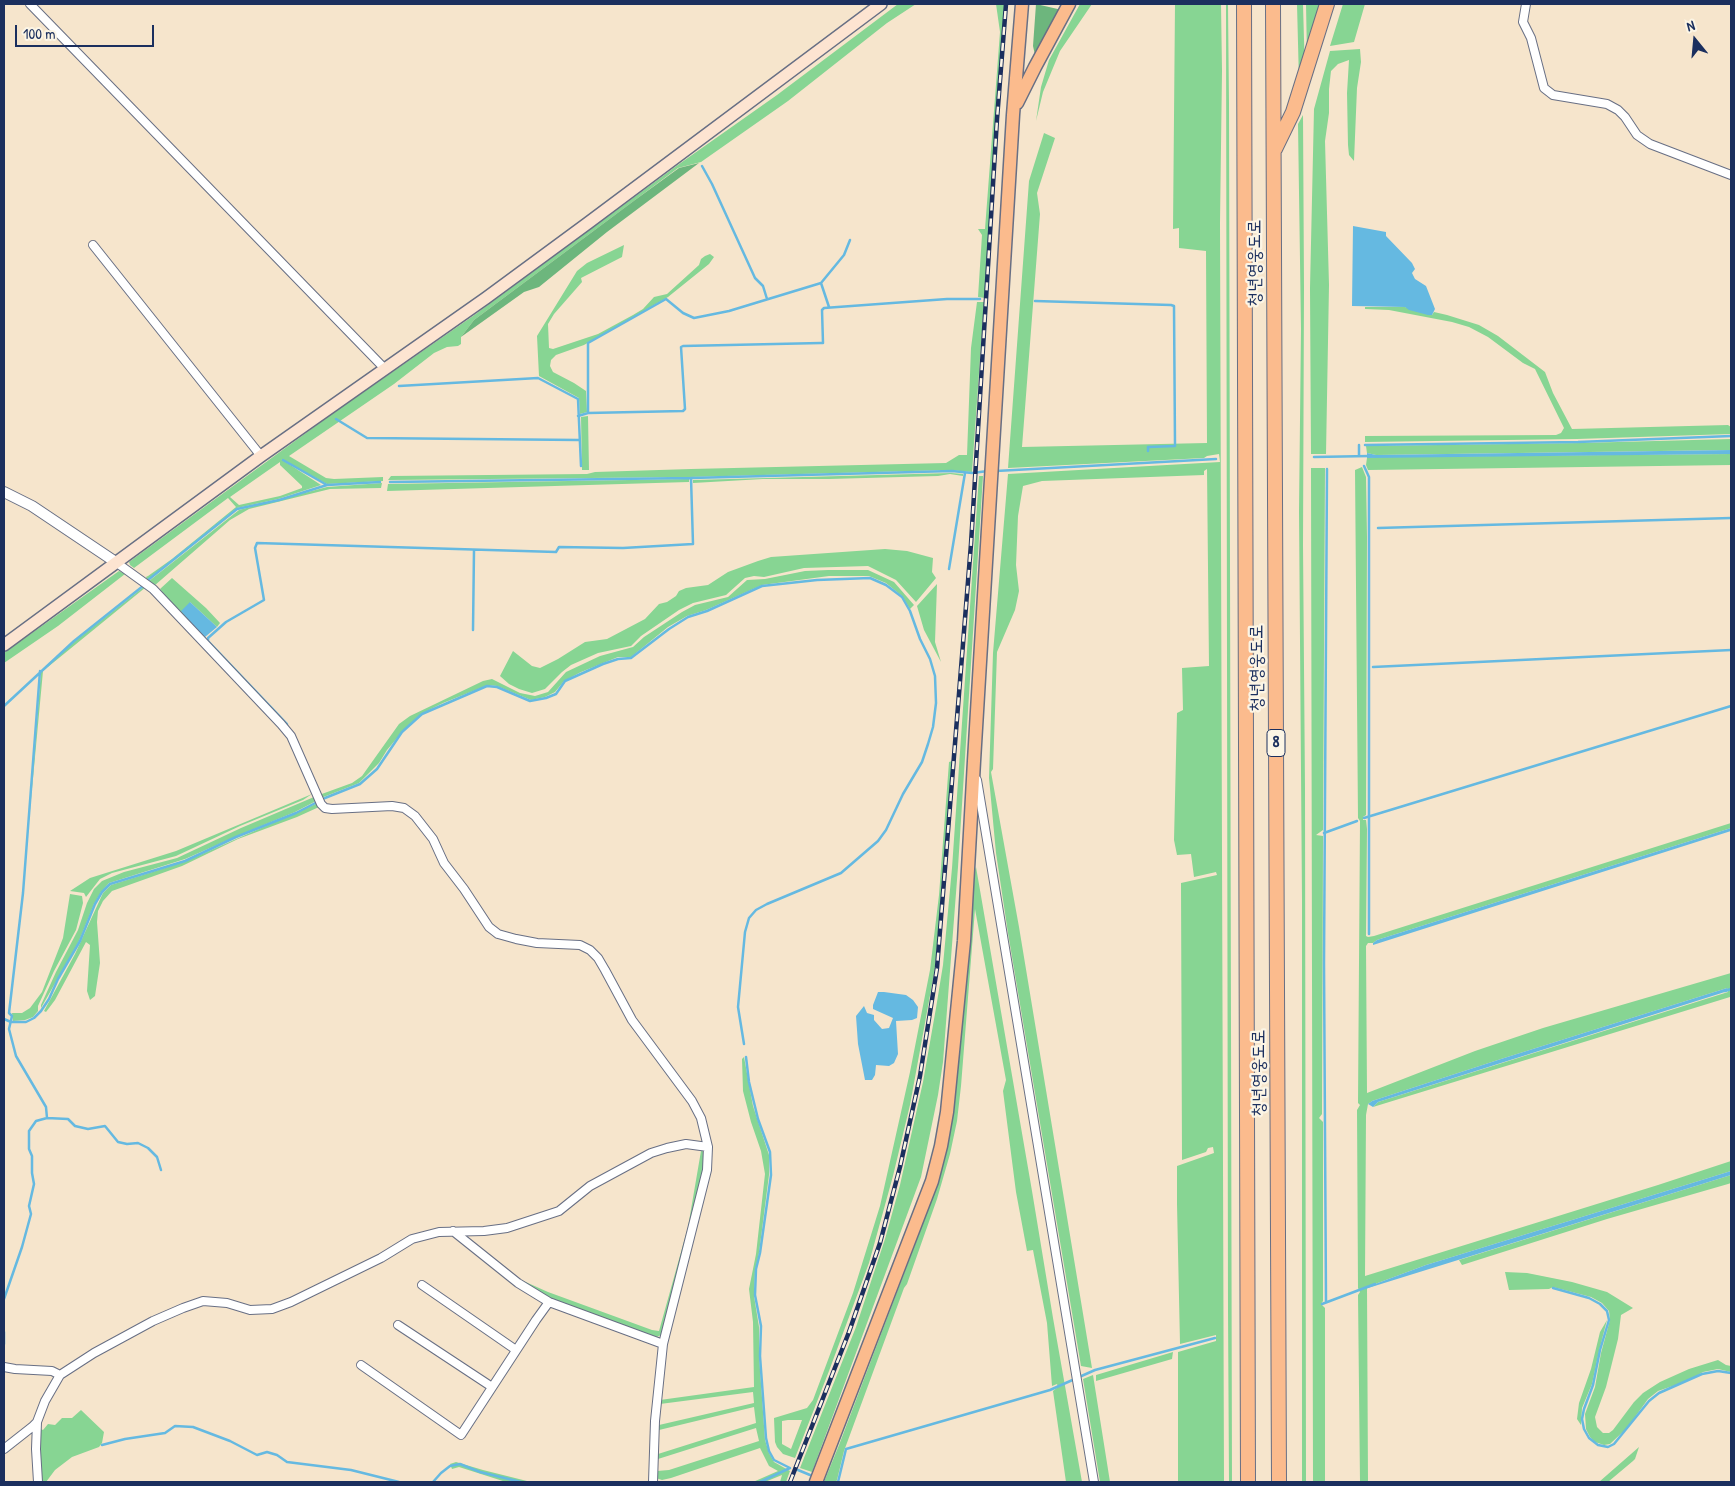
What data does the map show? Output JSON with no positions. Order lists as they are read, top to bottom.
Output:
{
  "streets": {
    "highway": ["청년영웅도로", "8"]
  },
  "scale_bar": "100 m",
  "north": "top"
}
